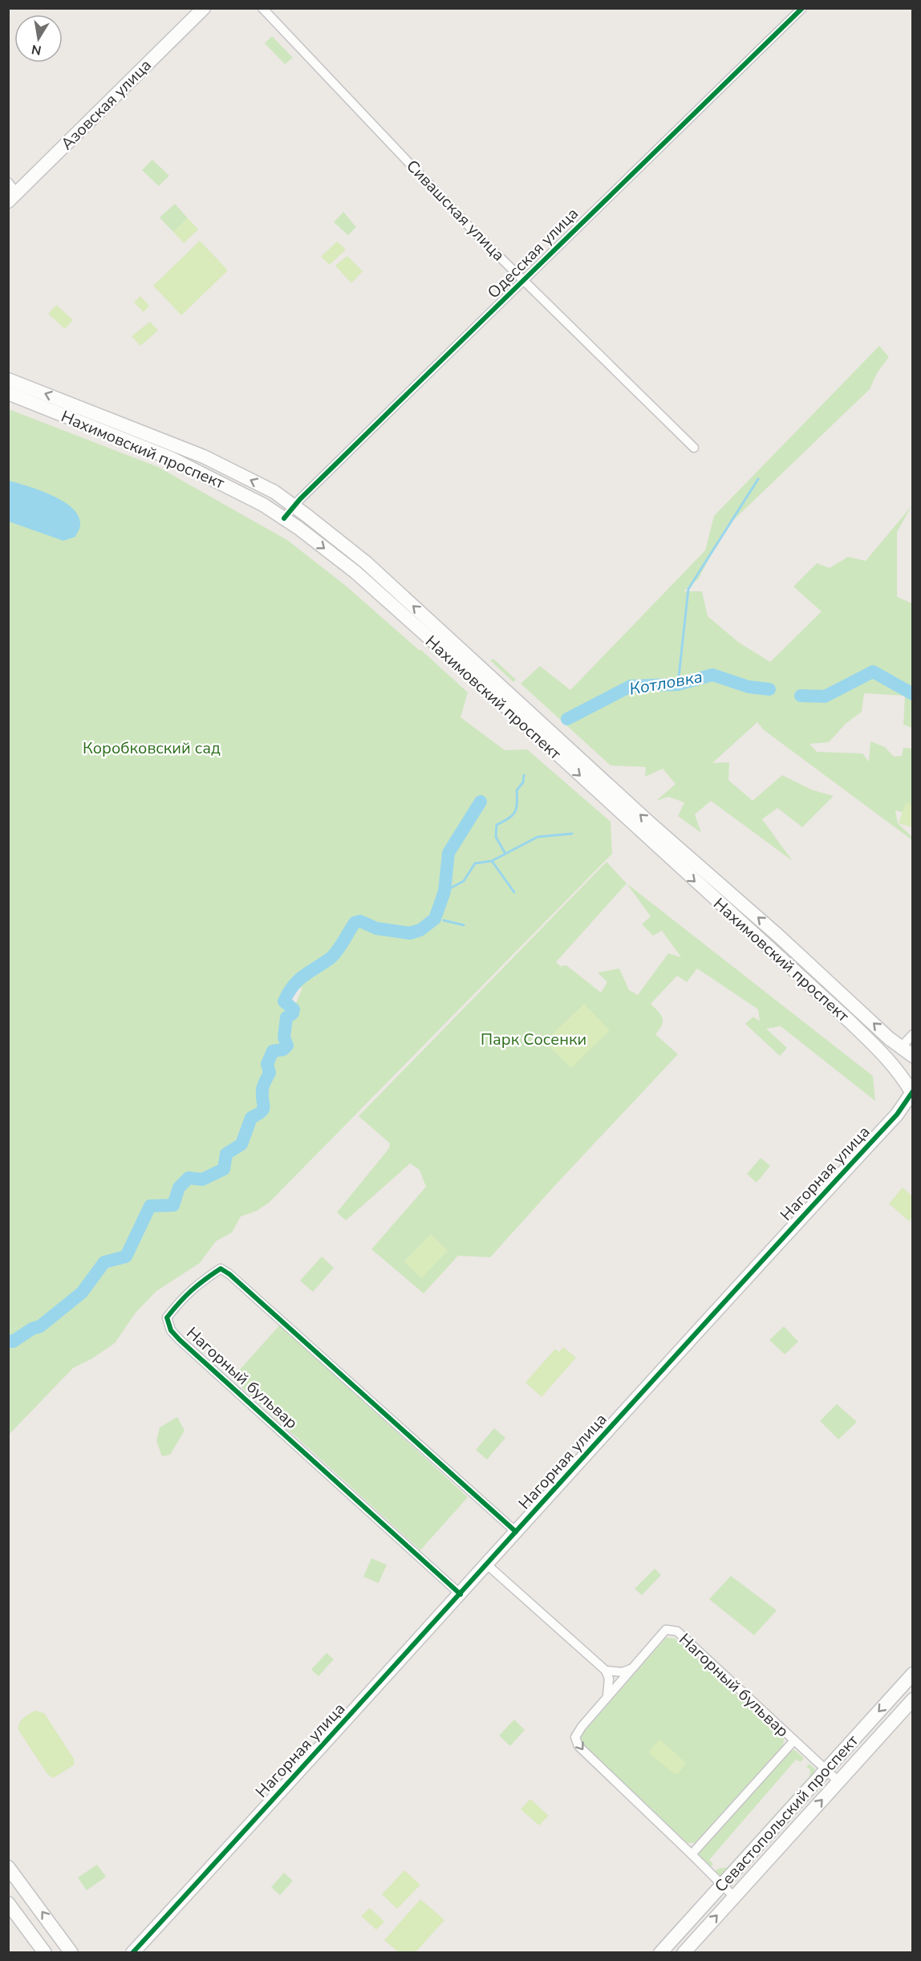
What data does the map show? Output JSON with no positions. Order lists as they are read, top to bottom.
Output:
{
  "streets": {
    "main road": [
      "Азовская улица",
      "Нахимовский проспект",
      "Нагорная улица",
      "Севастопольский проспект"
    ],
    "street": ["Сивашская улица", "Одесская улица", "Нагорный бульвар"]
  },
  "crossings": [
    ["Сивашская улица", "Одесская улица"],
    ["Одесская улица", "Нахимовский проспект"],
    ["Нахимовский проспект", "Нагорная улица"],
    ["Нагорная улица", "Нагорный бульвар"],
    ["Нагорный бульвар", "Севастопольский проспект"]
  ],
  "water": ["Котловка"],
  "parks": ["Коробковский сад", "Парк Сосенки"],
  "north": "bottom"
}
